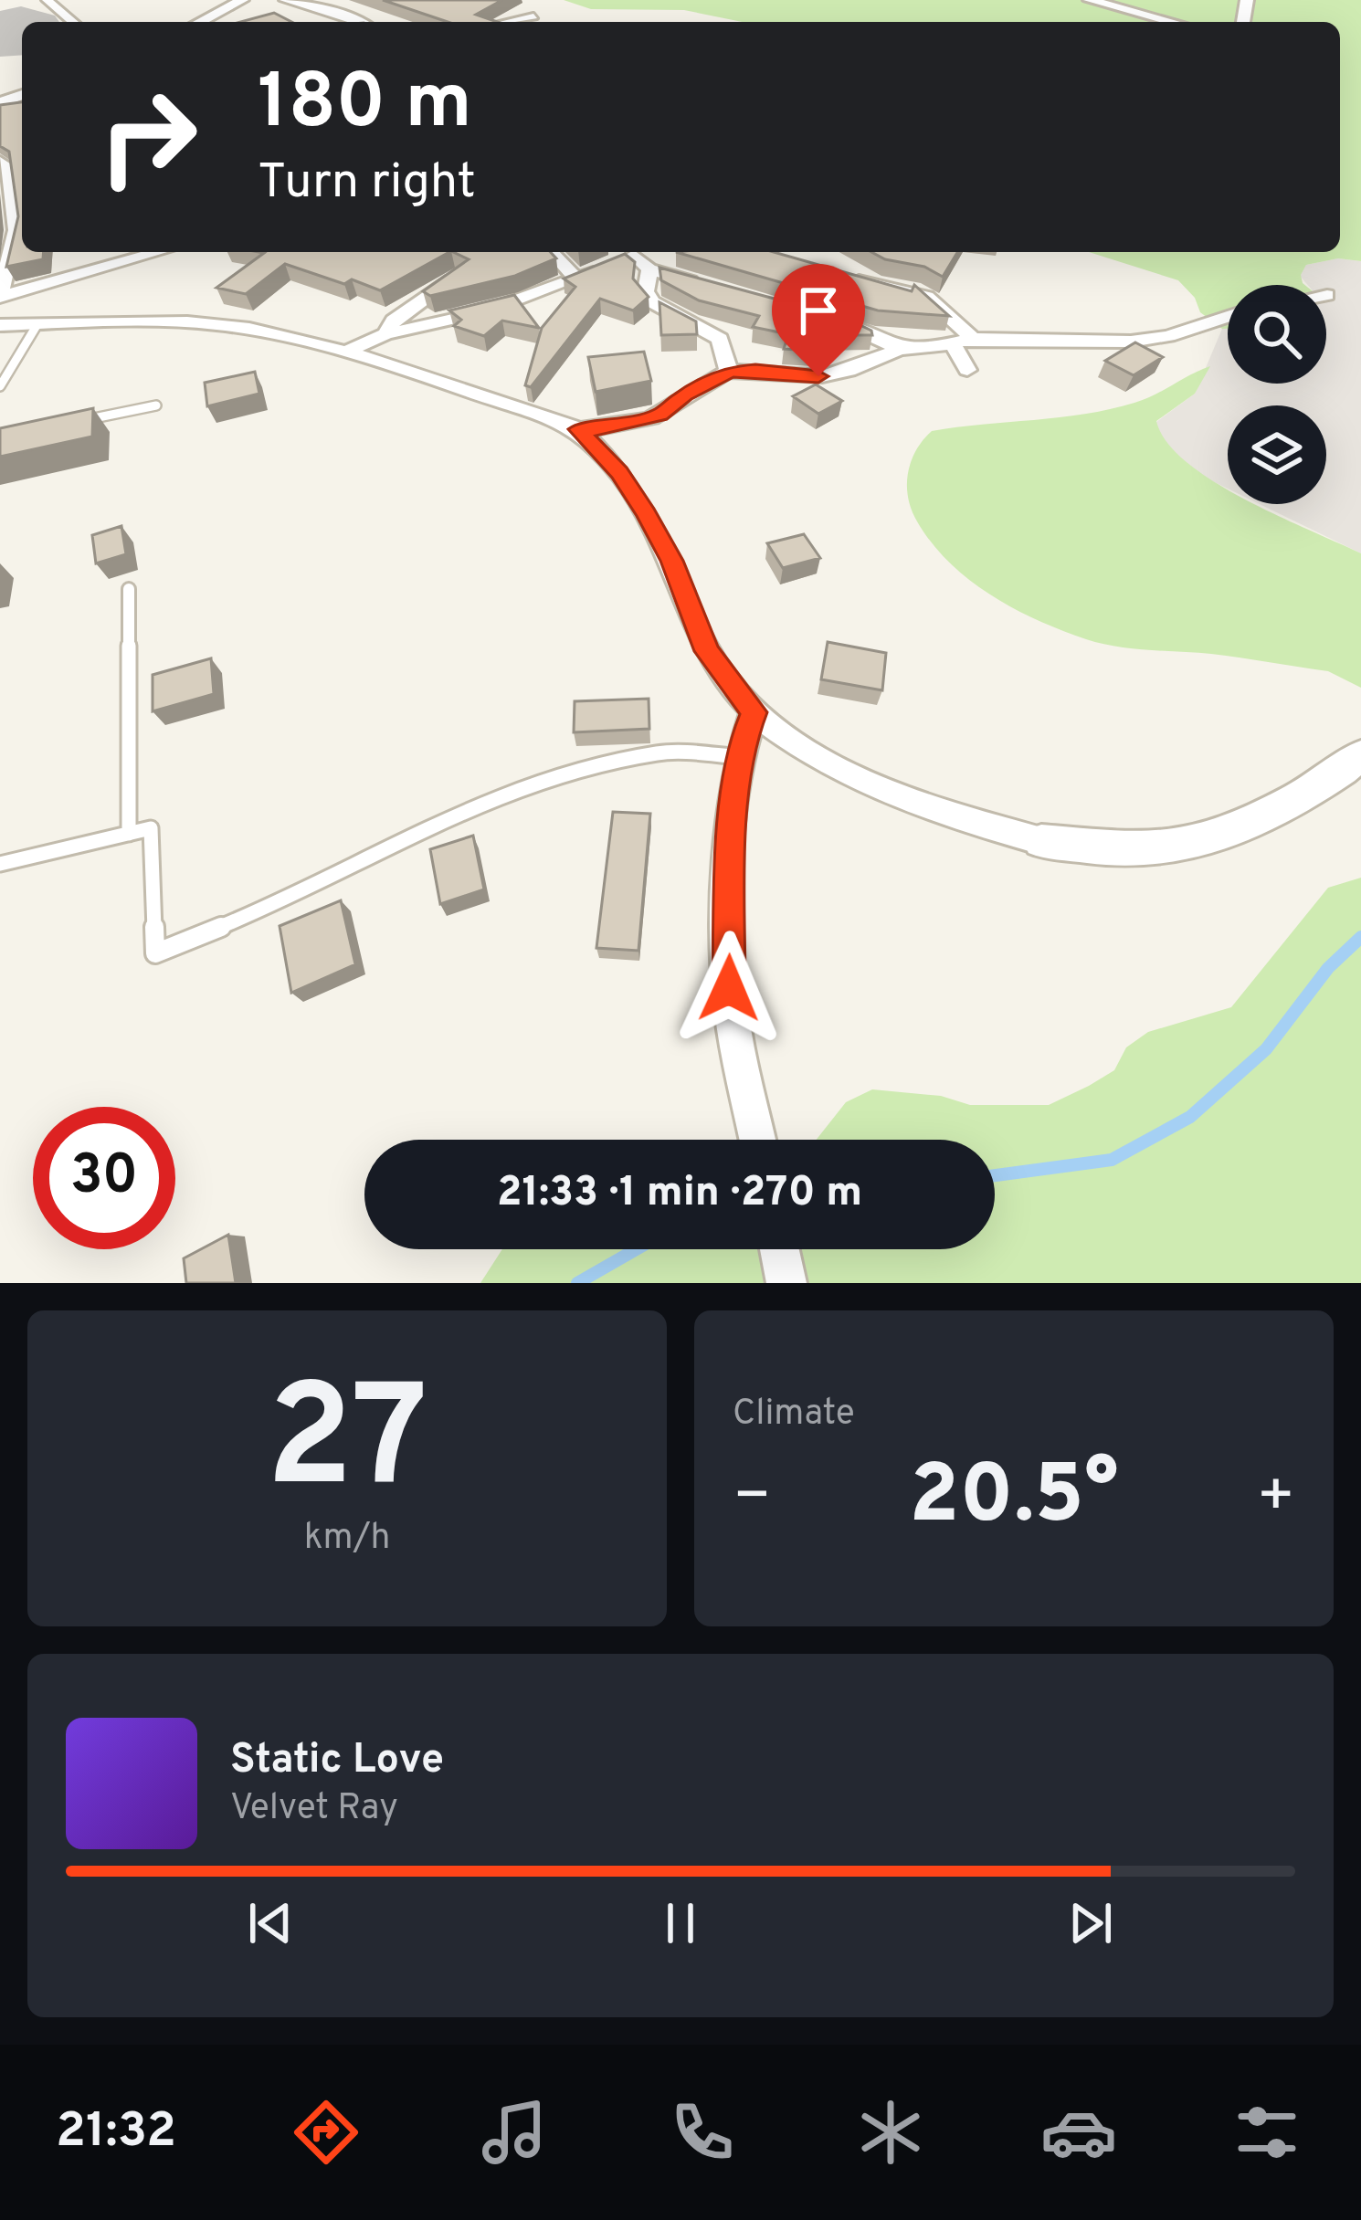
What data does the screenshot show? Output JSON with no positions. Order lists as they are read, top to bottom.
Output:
{
  "page": {
    "turn": ["180 m", "Turn right"],
    "limit": "30",
    "trip": "21:33 · 1 min · 270 m",
    "tile": [
      ["27", "km/h"],
      "Climate"
    ],
    "heat": ["−", "20.5°", "+"],
    "song": ["Static Love", "Velvet Ray"],
    "tabs": "21:32"
  }
}
